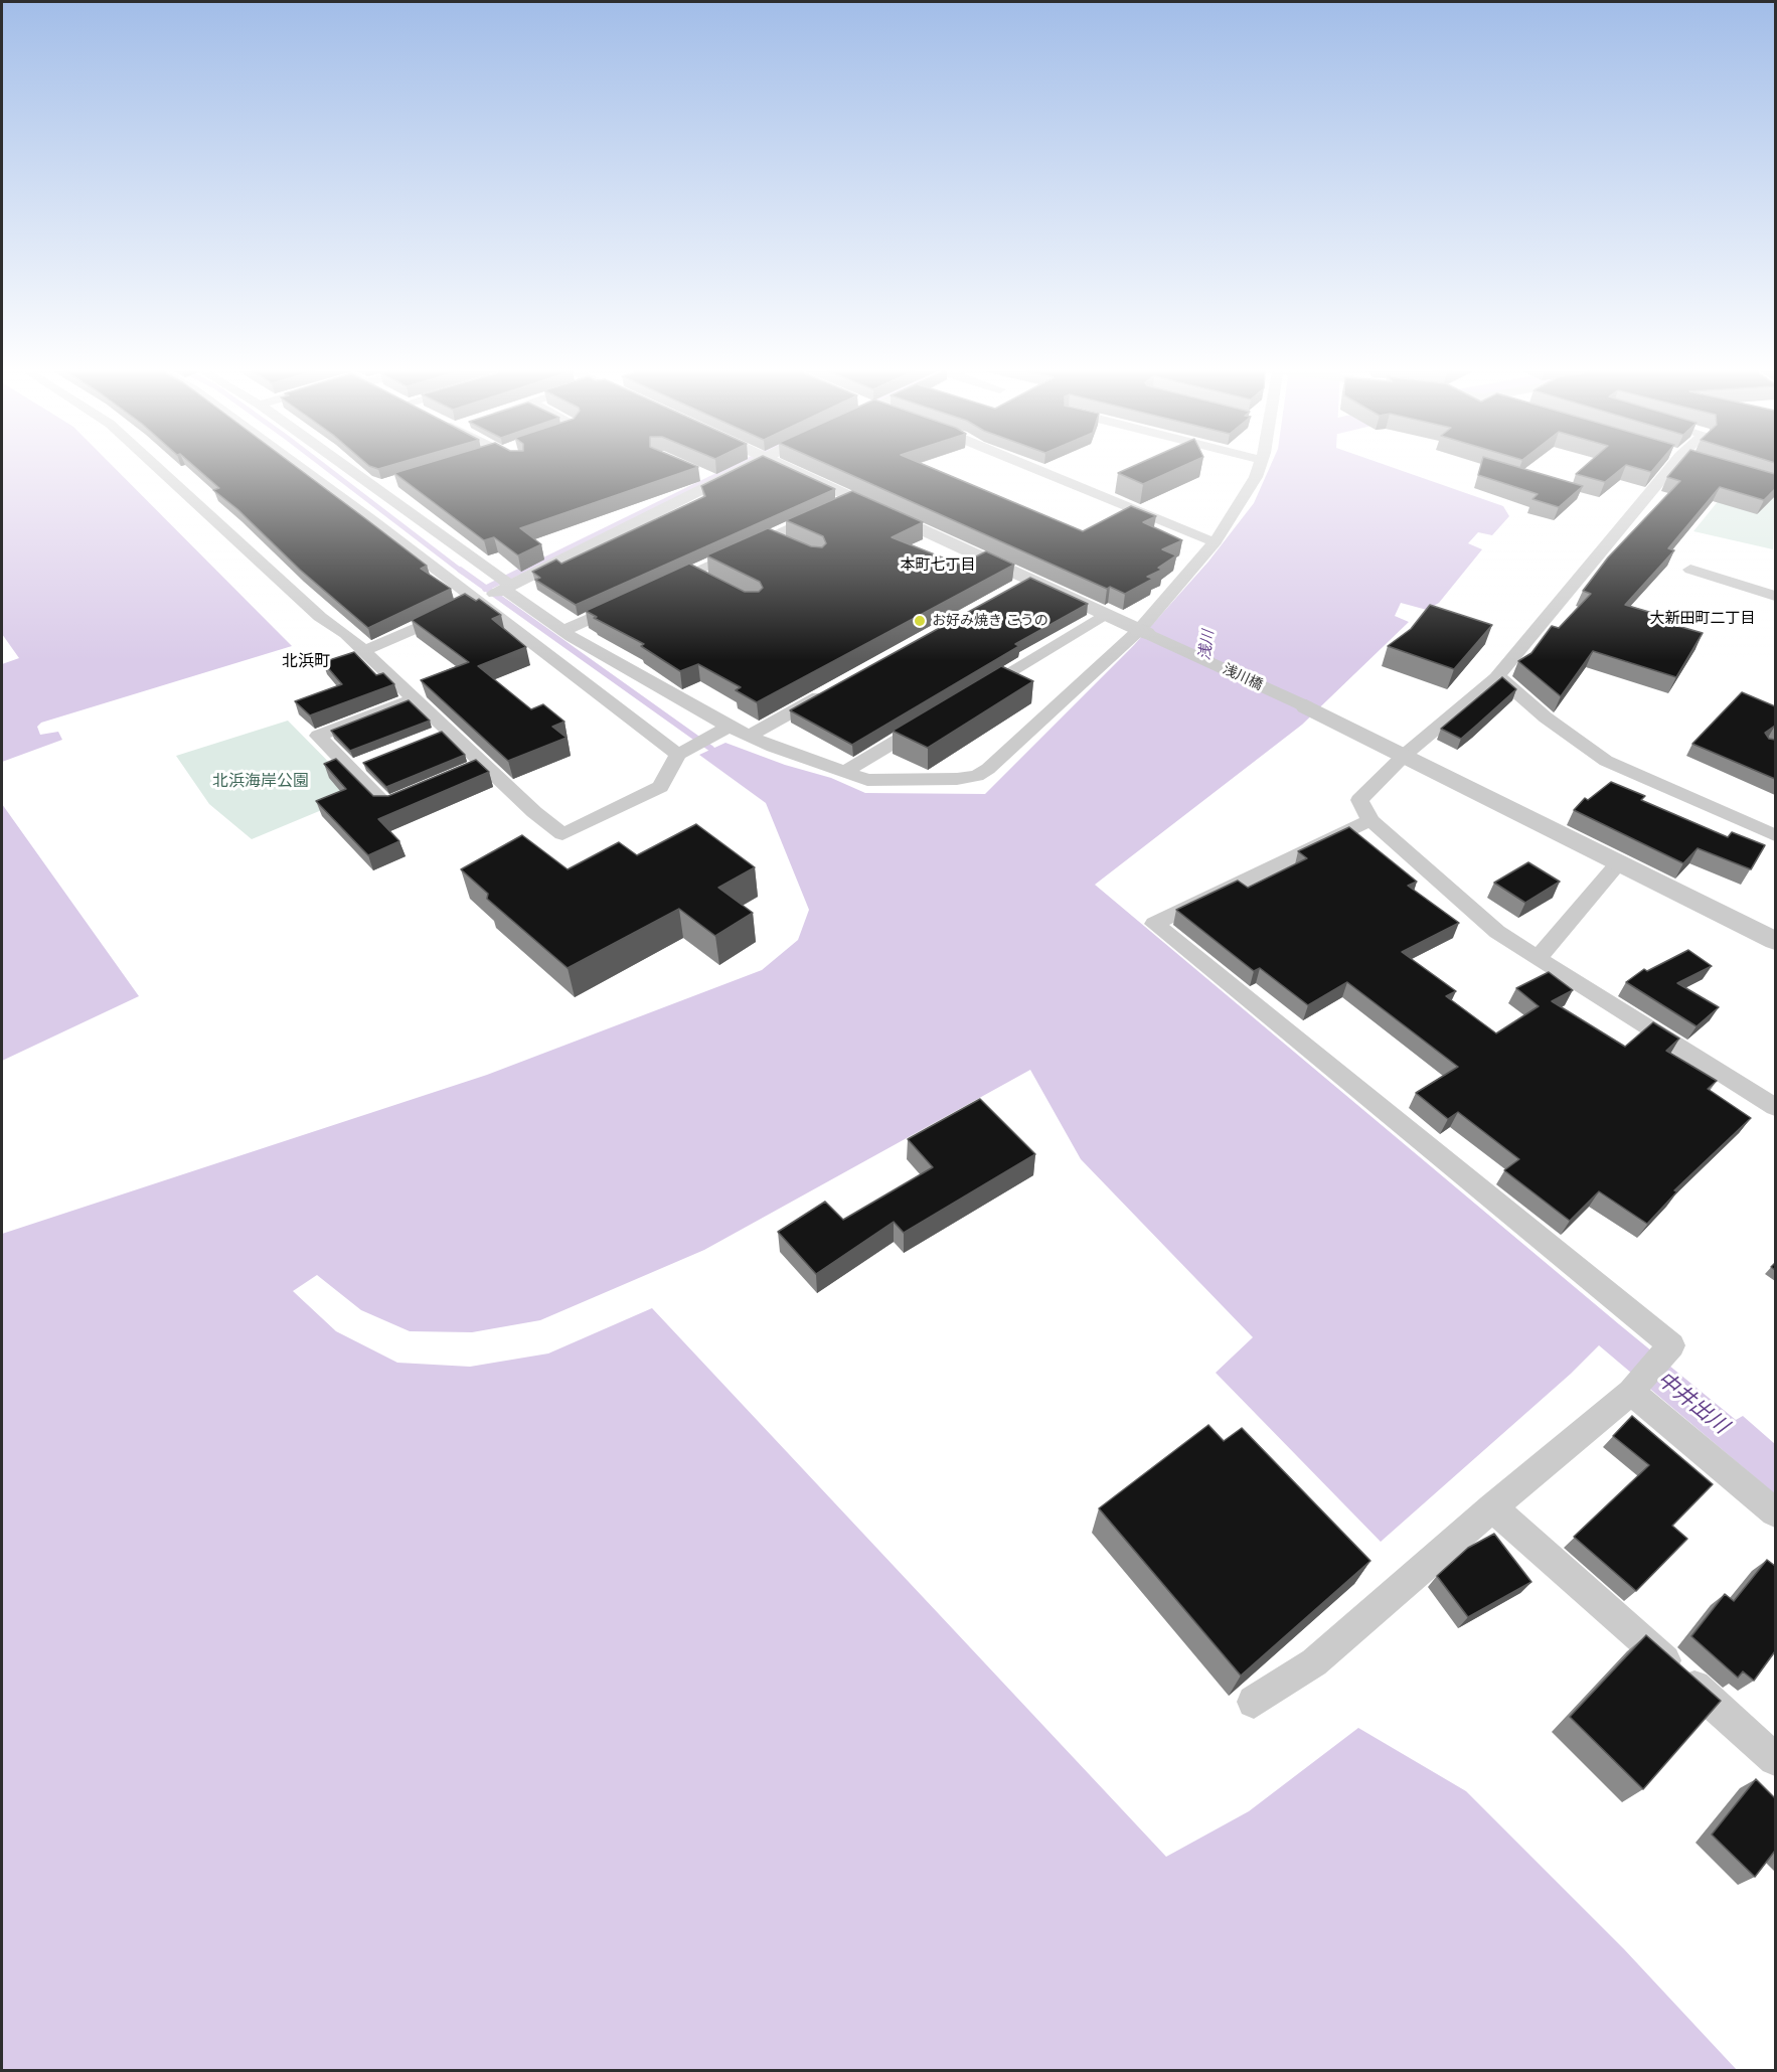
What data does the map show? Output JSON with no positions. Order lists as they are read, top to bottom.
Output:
{
  "streets": {
    "street": ["浅川橋"]
  },
  "districts": ["本町七丁目", "大新田町二丁目", "北浜町"],
  "water": ["浅川", "中井出川"],
  "parks": ["北浜海岸公園"],
  "places": ["お好み焼き こうの"]
}
